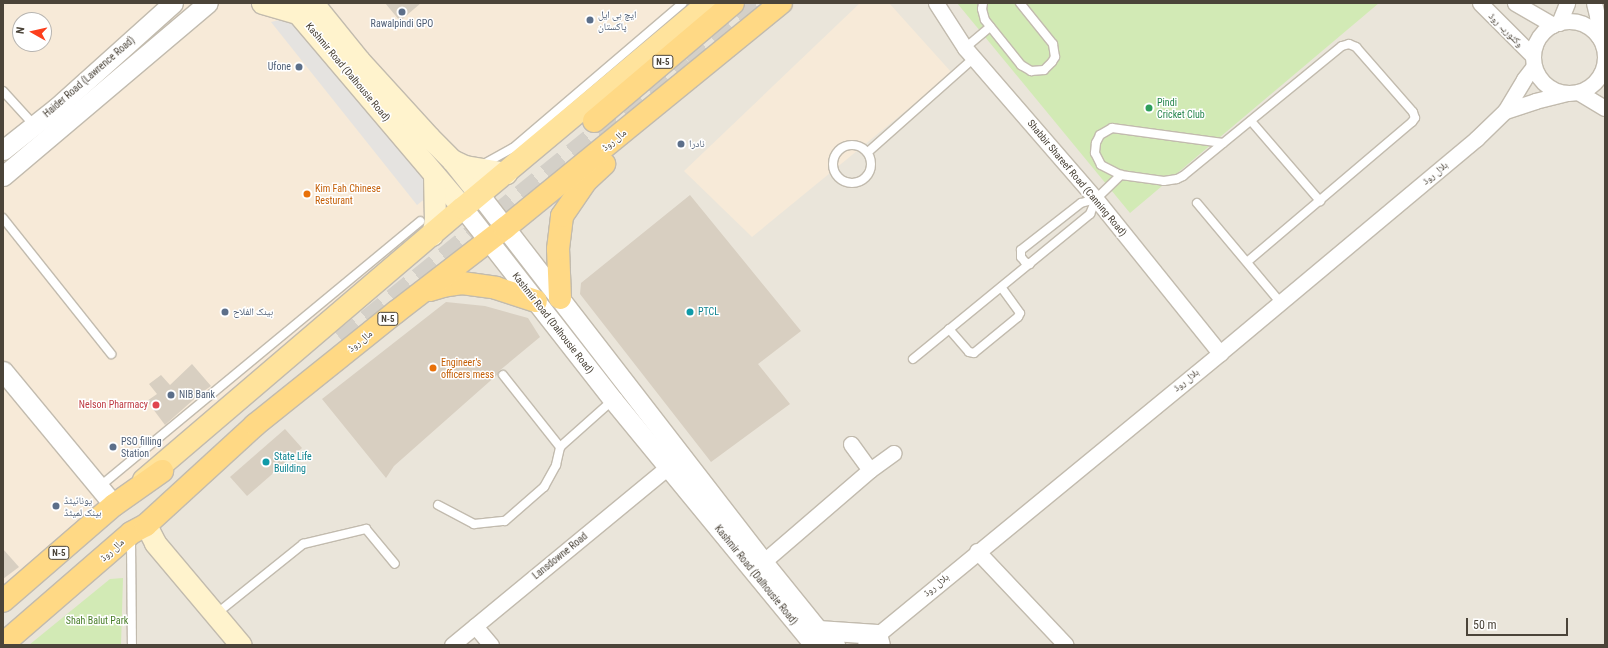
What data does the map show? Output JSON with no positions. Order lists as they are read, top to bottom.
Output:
{
  "streets": {
    "highway": ["N-5", "مال روڈ"],
    "main road": ["Kashmir Road (Dalhousie Road)"],
    "street": [
      "وکٹوریہ روڈ",
      "Haider Road (Lawrence Road)",
      "ہلال روڈ",
      "Shabbir Shareef Road (Canning Road)",
      "Lansdowne Road"
    ]
  },
  "crossings": [
    ["وکٹوریہ روڈ", "ہلال روڈ"],
    ["N-5", "مال روڈ"],
    ["Kashmir Road (Dalhousie Road)", "مال روڈ"],
    ["Kashmir Road (Dalhousie Road)", "Lansdowne Road"],
    ["ہلال روڈ", "Shabbir Shareef Road (Canning Road)"]
  ],
  "parks": ["Shah Balut Park"],
  "places": [
    "Rawalpindi GPO",
    "ایچ بی ایل پاکستان",
    "Ufone",
    "Pindi Cricket Club",
    "نادرا",
    "Kim Fah Chinese Resturant",
    "بینک الفلاح",
    "PTCL",
    "Engineer's officers mess",
    "NIB Bank",
    "Nelson Pharmacy",
    "PSO filling Station",
    "State Life Building",
    "یونائیٹڈ بینک لمیٹڈ"
  ],
  "scale_bar": "50 m",
  "north": "left"
}
